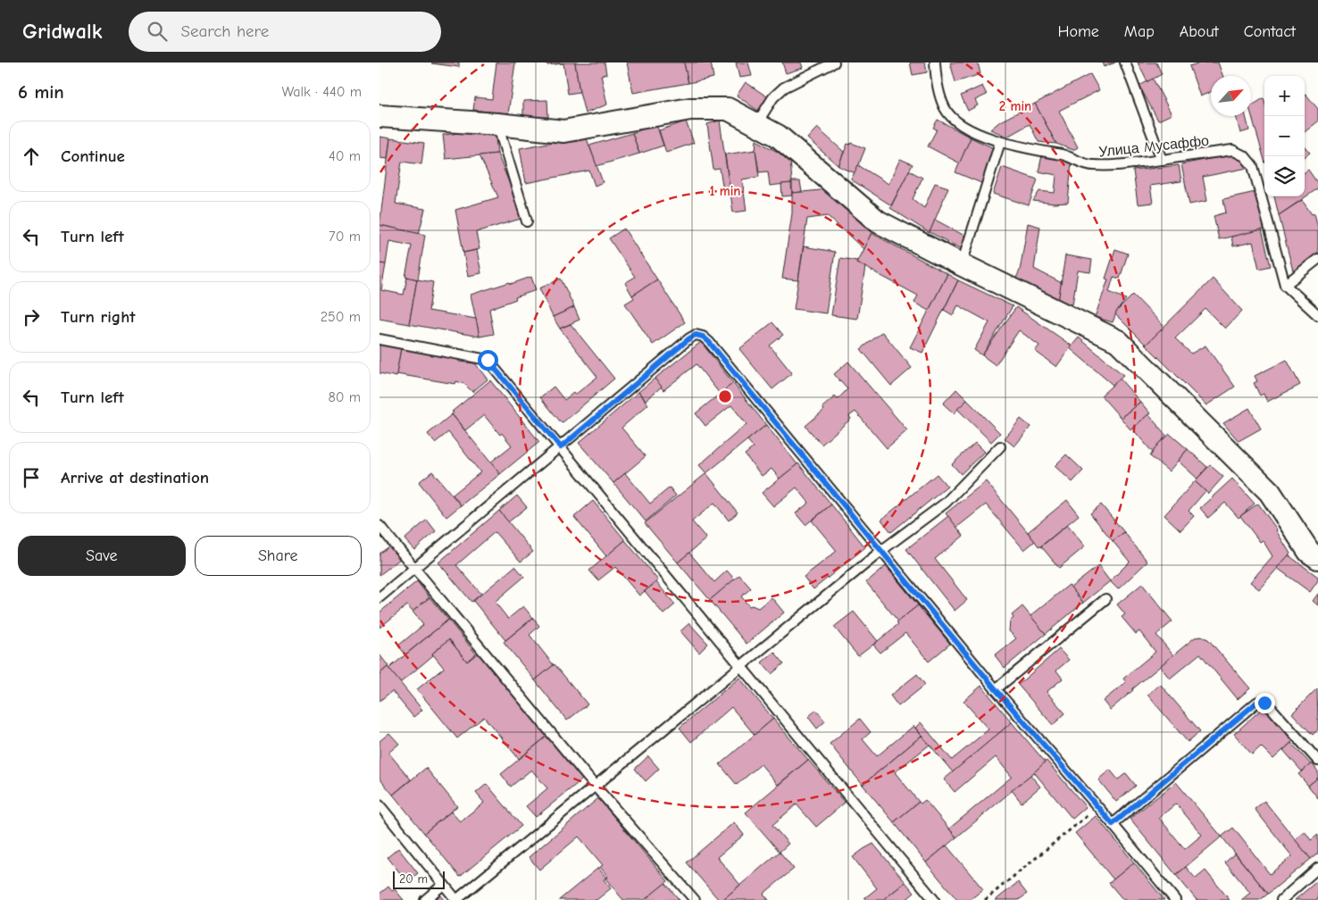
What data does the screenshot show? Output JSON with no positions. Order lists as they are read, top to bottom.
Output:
{
  "streets": {
    "lane": ["Улица Mусаффо"]
  },
  "scale_bar": "20 m",
  "north": "top right",
  "page": {
    "header": "Gridwalk",
    "search": "Search here",
    "nav": [
      "Home",
      "Map",
      "About",
      "Contact"
    ],
    "heading": ["6 min", "Walk · 440 m"],
    "map_buttons": ["+", "−"],
    "list": [
      ["Continue", "40 m"],
      ["Turn left", "70 m"],
      ["Turn right", "250 m"],
      ["Turn left", "80 m"],
      "Arrive at destination"
    ],
    "buttons": ["Save", "Share"],
    "scale": "20 m"
  },
  "rings": ["2 min", "1 min"]
}
